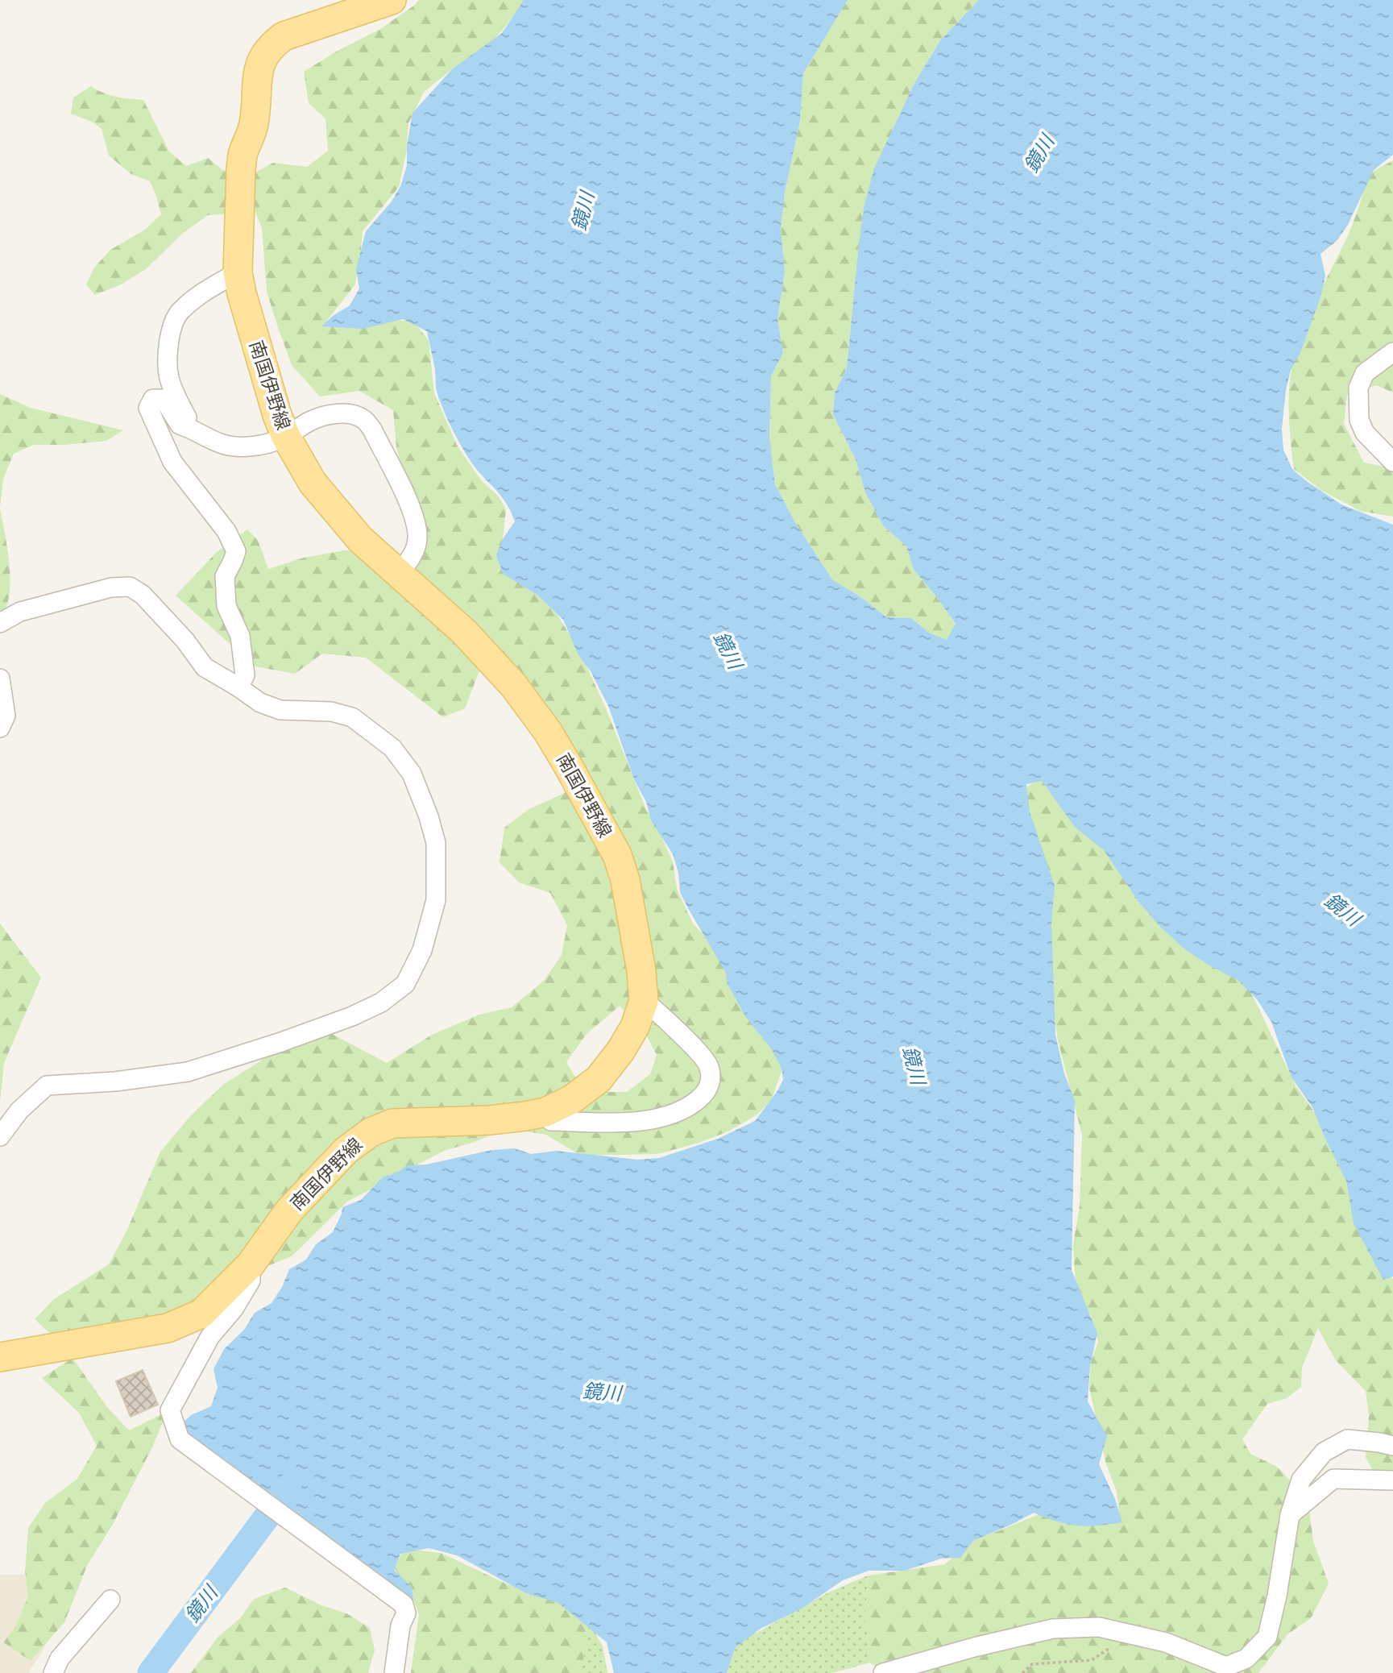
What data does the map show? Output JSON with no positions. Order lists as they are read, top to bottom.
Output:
{
  "streets": {
    "main road": ["南国伊野線"]
  },
  "water": ["鏡川"]
}
